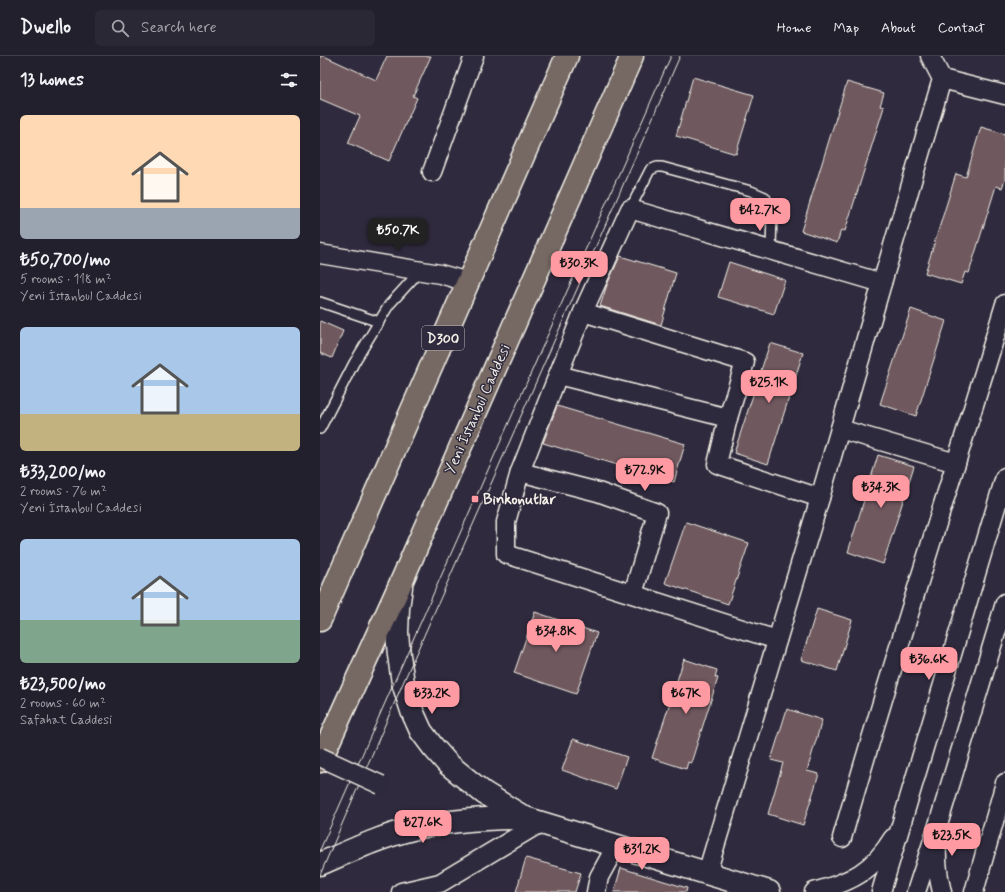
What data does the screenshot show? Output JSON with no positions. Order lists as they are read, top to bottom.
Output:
{
  "streets": {
    "highway": ["D300", "Yeni İstanbul Caddesi"]
  },
  "places": {
    "transit": ["Binkonutlar"]
  },
  "page": {
    "header": "Dwello",
    "search": "Search here",
    "nav": [
      "Home",
      "Map",
      "About",
      "Contact"
    ],
    "heading": "13 homes",
    "list": [
      {
        "name": "₺50,700/mo",
        "note": "5 rooms · 118 m² · Yeni İstanbul Caddesi"
      },
      {
        "name": "₺33,200/mo",
        "note": "2 rooms · 76 m² · Yeni İstanbul Caddesi"
      },
      {
        "name": "₺23,500/mo",
        "note": "2 rooms · 60 m² · Safahat Caddesi"
      }
    ],
    "price": [
      "₺42.7K",
      "₺50.7K",
      "₺30.3K",
      "₺25.1K",
      "₺72.9K",
      "₺34.3K",
      "₺34.8K",
      "₺36.6K",
      "₺33.2K",
      "₺67K",
      "₺27.6K",
      "₺23.5K",
      "₺31.2K"
    ]
  }
}
